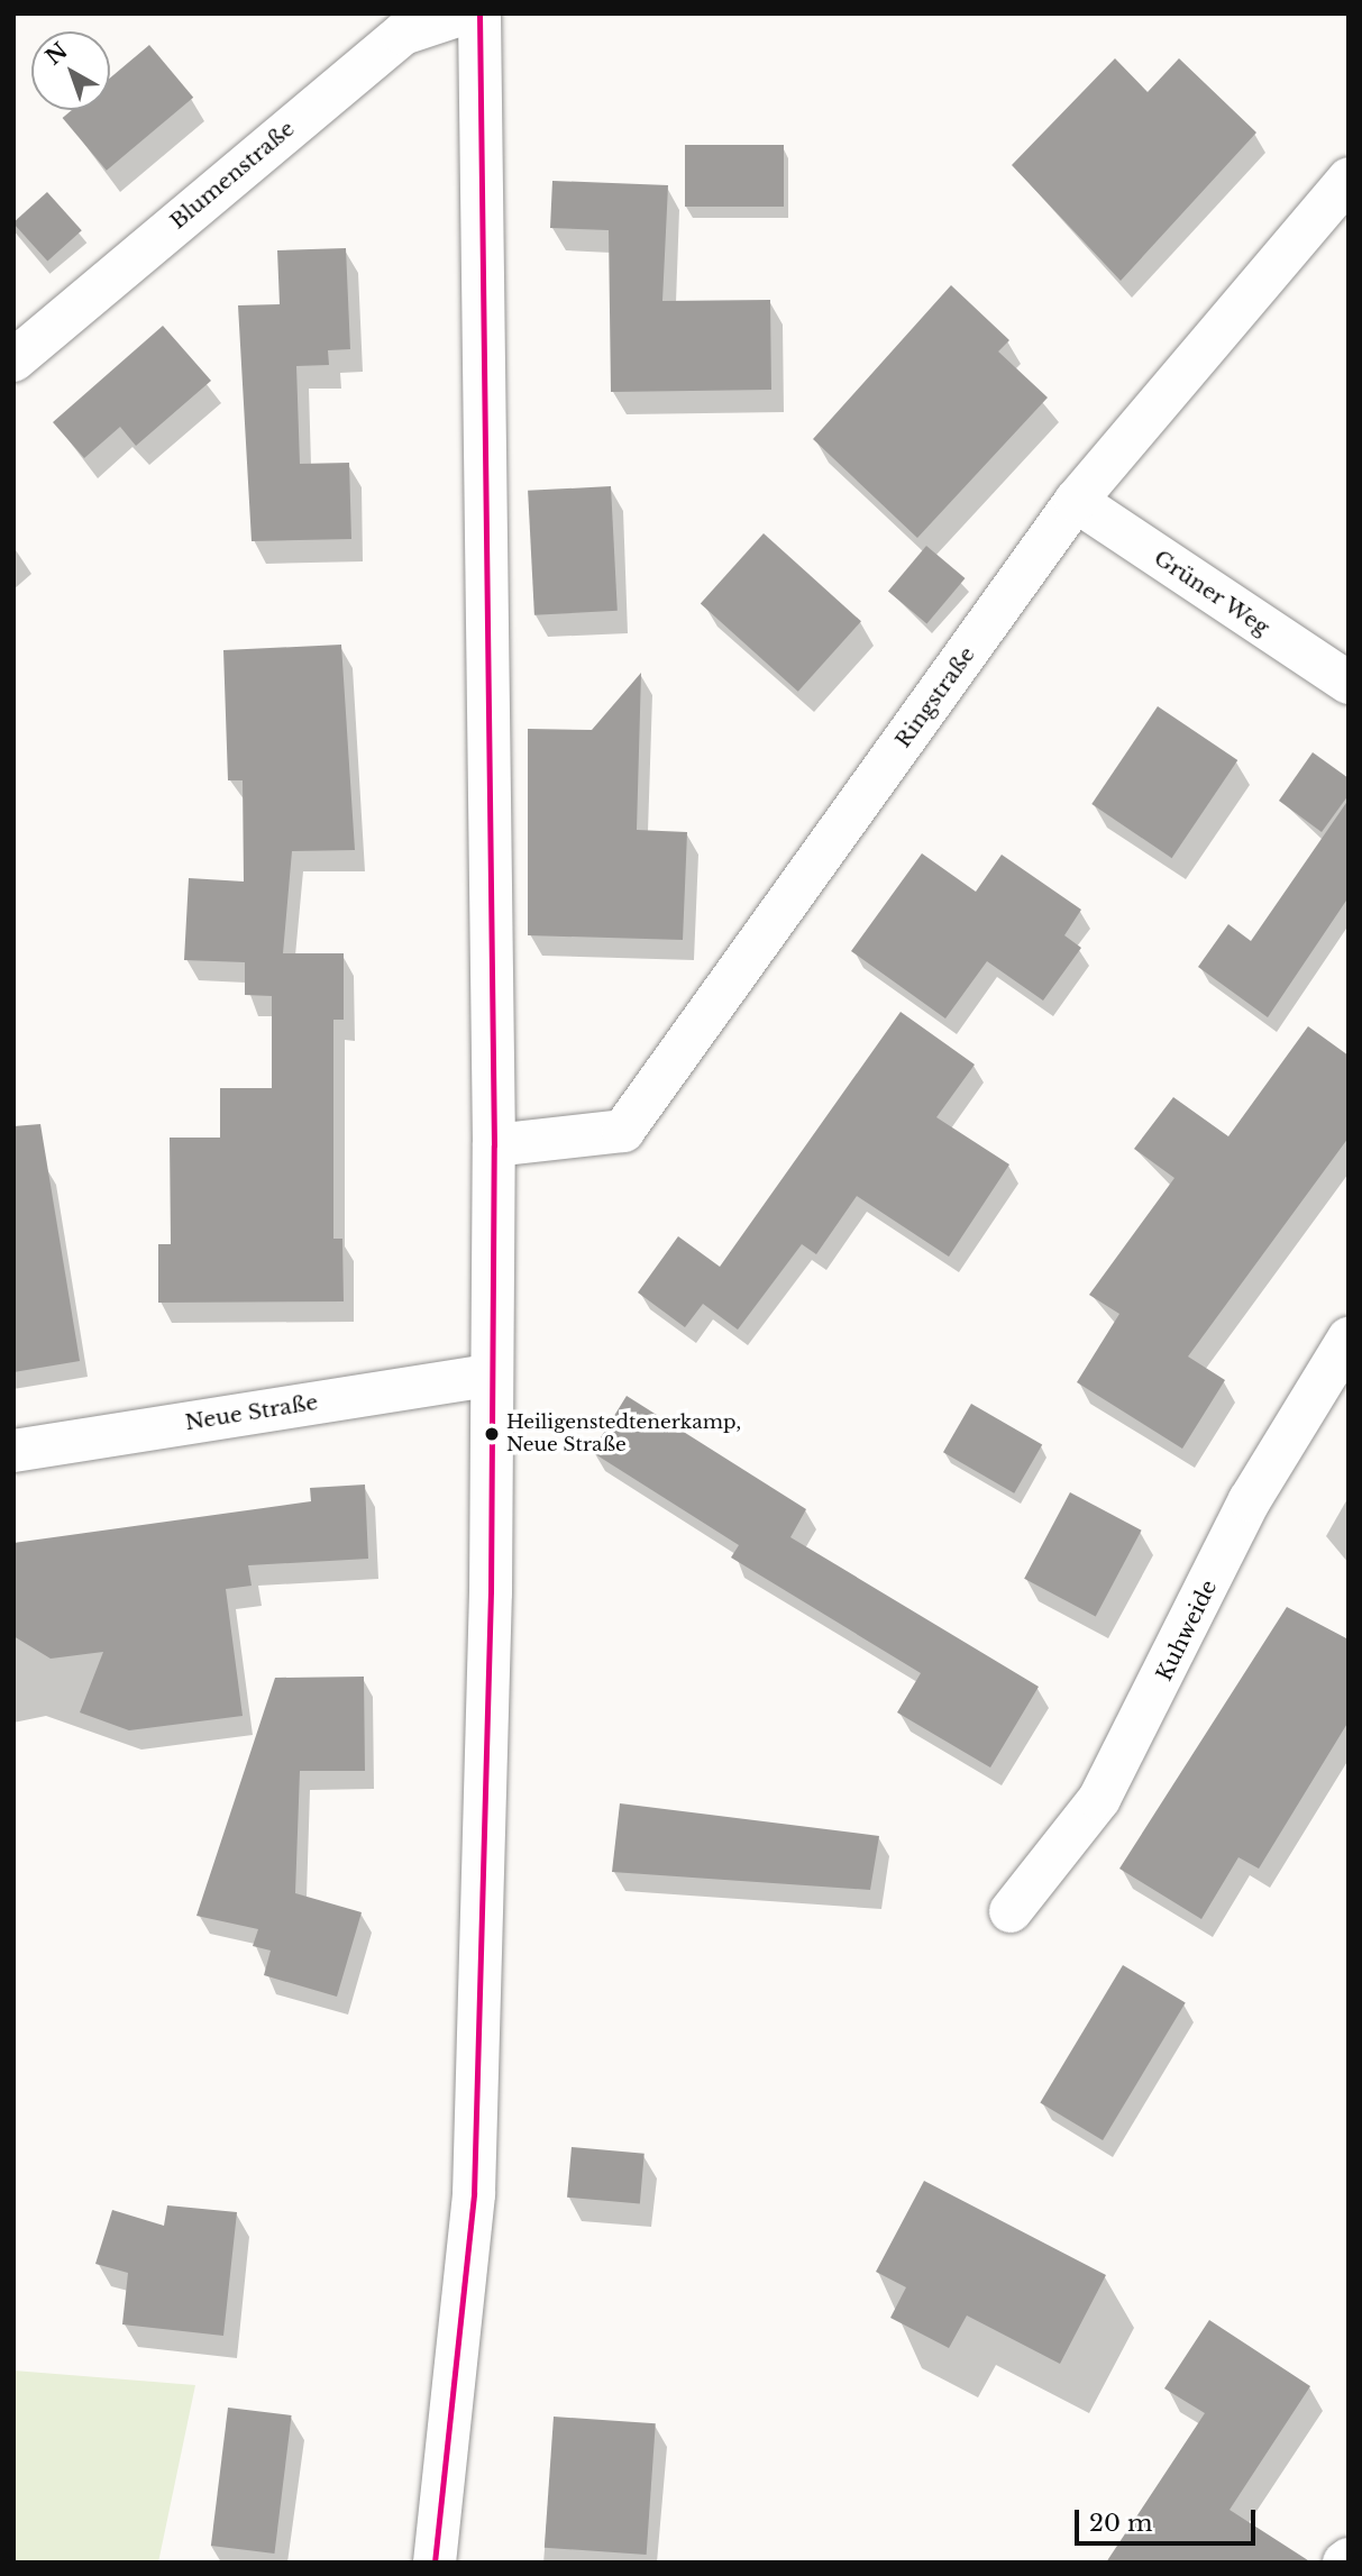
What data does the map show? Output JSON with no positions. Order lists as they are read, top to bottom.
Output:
{
  "streets": {
    "street": [
      "Blumenstraße",
      "Grüner Weg",
      "Ringstraße",
      "Neue Straße",
      "Kuhweide"
    ]
  },
  "crossings": [
    ["Grüner Weg", "Ringstraße"]
  ],
  "places": ["Heiligenstedtenerkamp, Neue Straße"],
  "scale_bar": "20 m",
  "north": "top left"
}
